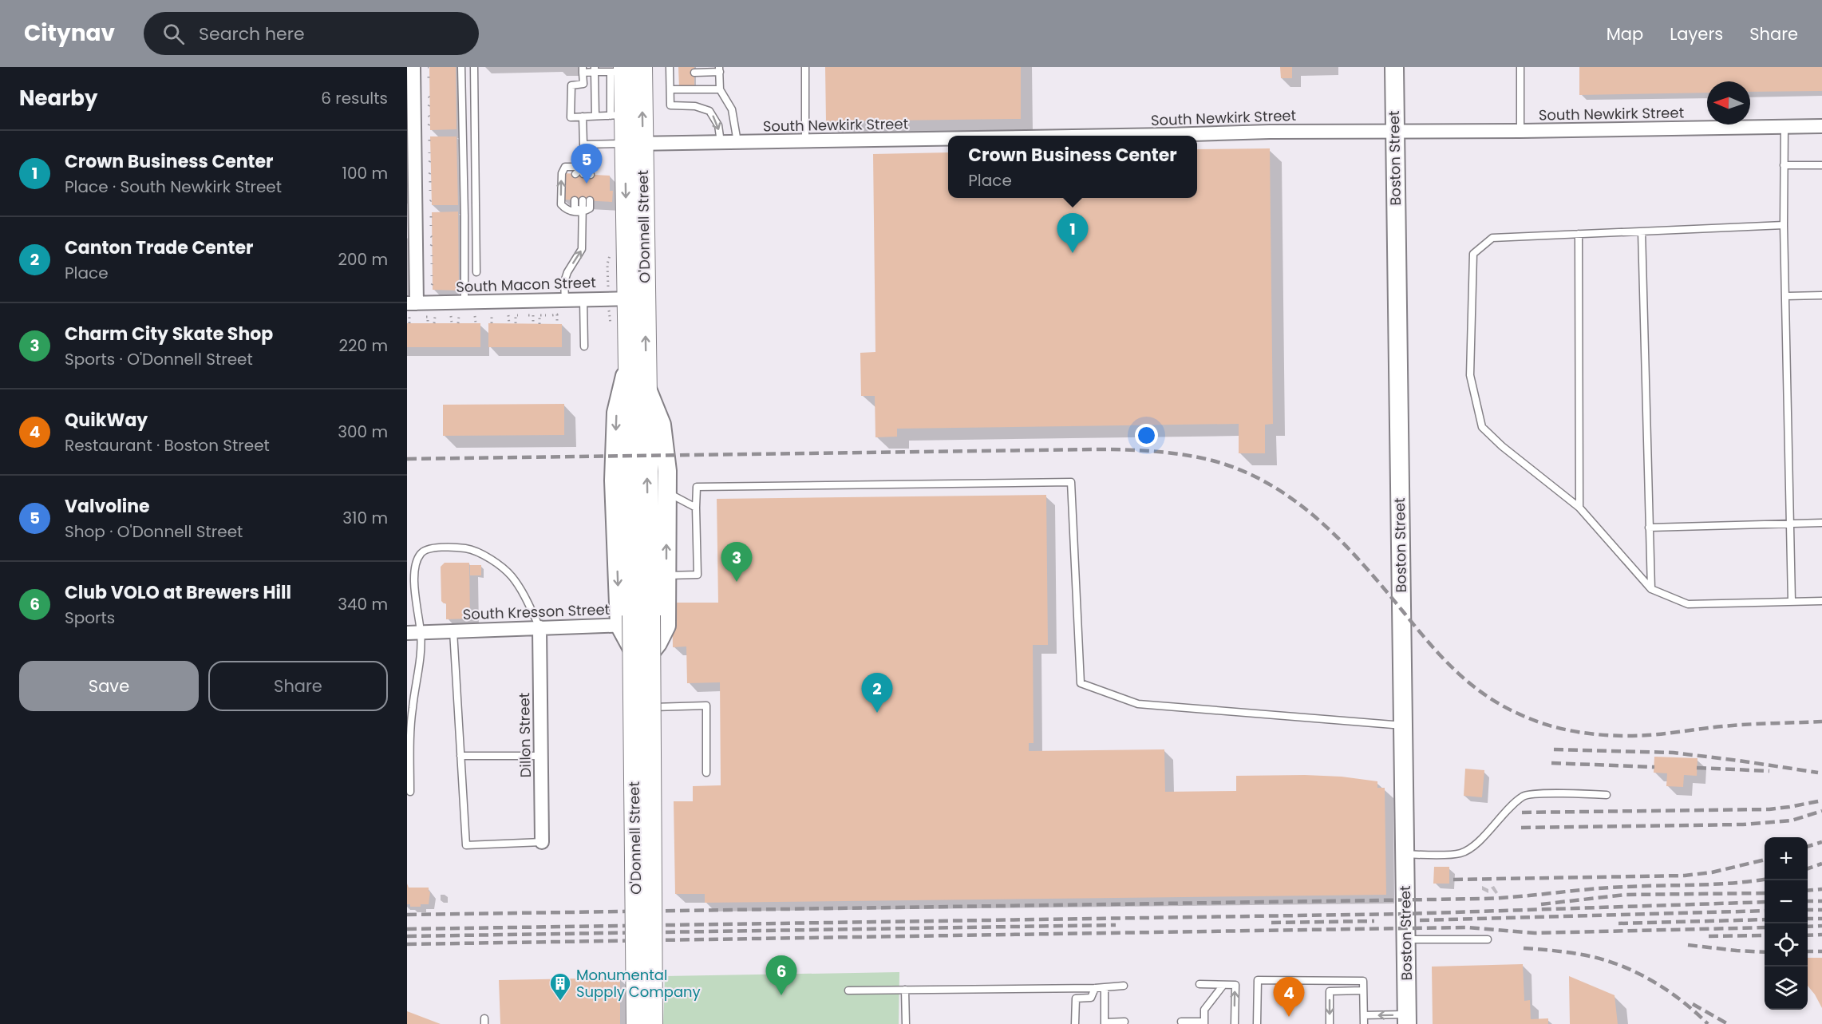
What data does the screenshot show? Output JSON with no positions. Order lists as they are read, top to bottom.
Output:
{
  "streets": {
    "main road": ["Boston Street", "O'Donnell Street"],
    "street": [
      "South Newkirk Street",
      "South Macon Street",
      "South Kresson Street",
      "Dillon Street"
    ]
  },
  "crossings": [
    ["South Newkirk Street", "Boston Street"],
    ["South Newkirk Street", "O'Donnell Street"],
    ["O'Donnell Street", "South Macon Street"],
    ["O'Donnell Street", "South Kresson Street"],
    ["South Kresson Street", "Dillon Street"]
  ],
  "places": {
    "building": ["Monumental Supply Company"]
  },
  "north": "left",
  "page": {
    "header": "Citynav",
    "search": "Search here",
    "nav": ["Map", "Layers", "Share"],
    "heading": ["Nearby", "6 results"],
    "list": [
      {
        "mark": "1",
        "name": "Crown Business Center",
        "note": "Place · South Newkirk Street",
        "value": "100 m"
      },
      {
        "mark": "2",
        "name": "Canton Trade Center",
        "note": "Place",
        "value": "200 m"
      },
      {
        "mark": "3",
        "name": "Charm City Skate Shop",
        "note": "Sports · O'Donnell Street",
        "value": "220 m"
      },
      {
        "mark": "4",
        "name": "QuikWay",
        "note": "Restaurant · Boston Street",
        "value": "300 m"
      },
      {
        "mark": "5",
        "name": "Valvoline",
        "note": "Shop · O'Donnell Street",
        "value": "310 m"
      },
      {
        "mark": "6",
        "name": "Club VOLO at Brewers Hill",
        "note": "Sports",
        "value": "340 m"
      }
    ],
    "popup": ["Crown Business Center", "Place"],
    "pins": [
      "5",
      "1",
      "3",
      "2",
      "6",
      "4"
    ],
    "buttons": ["Save", "Share"],
    "map_buttons": ["+", "−"]
  }
}
